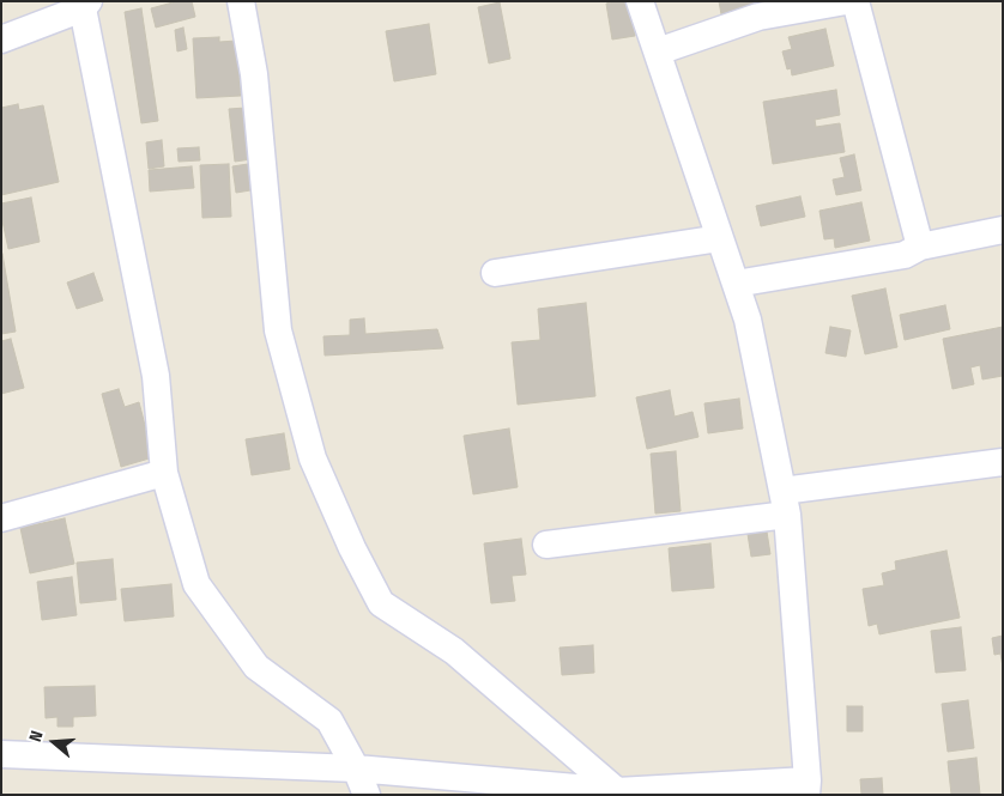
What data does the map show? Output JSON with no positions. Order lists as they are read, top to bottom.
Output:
{
  "north": "left"
}
